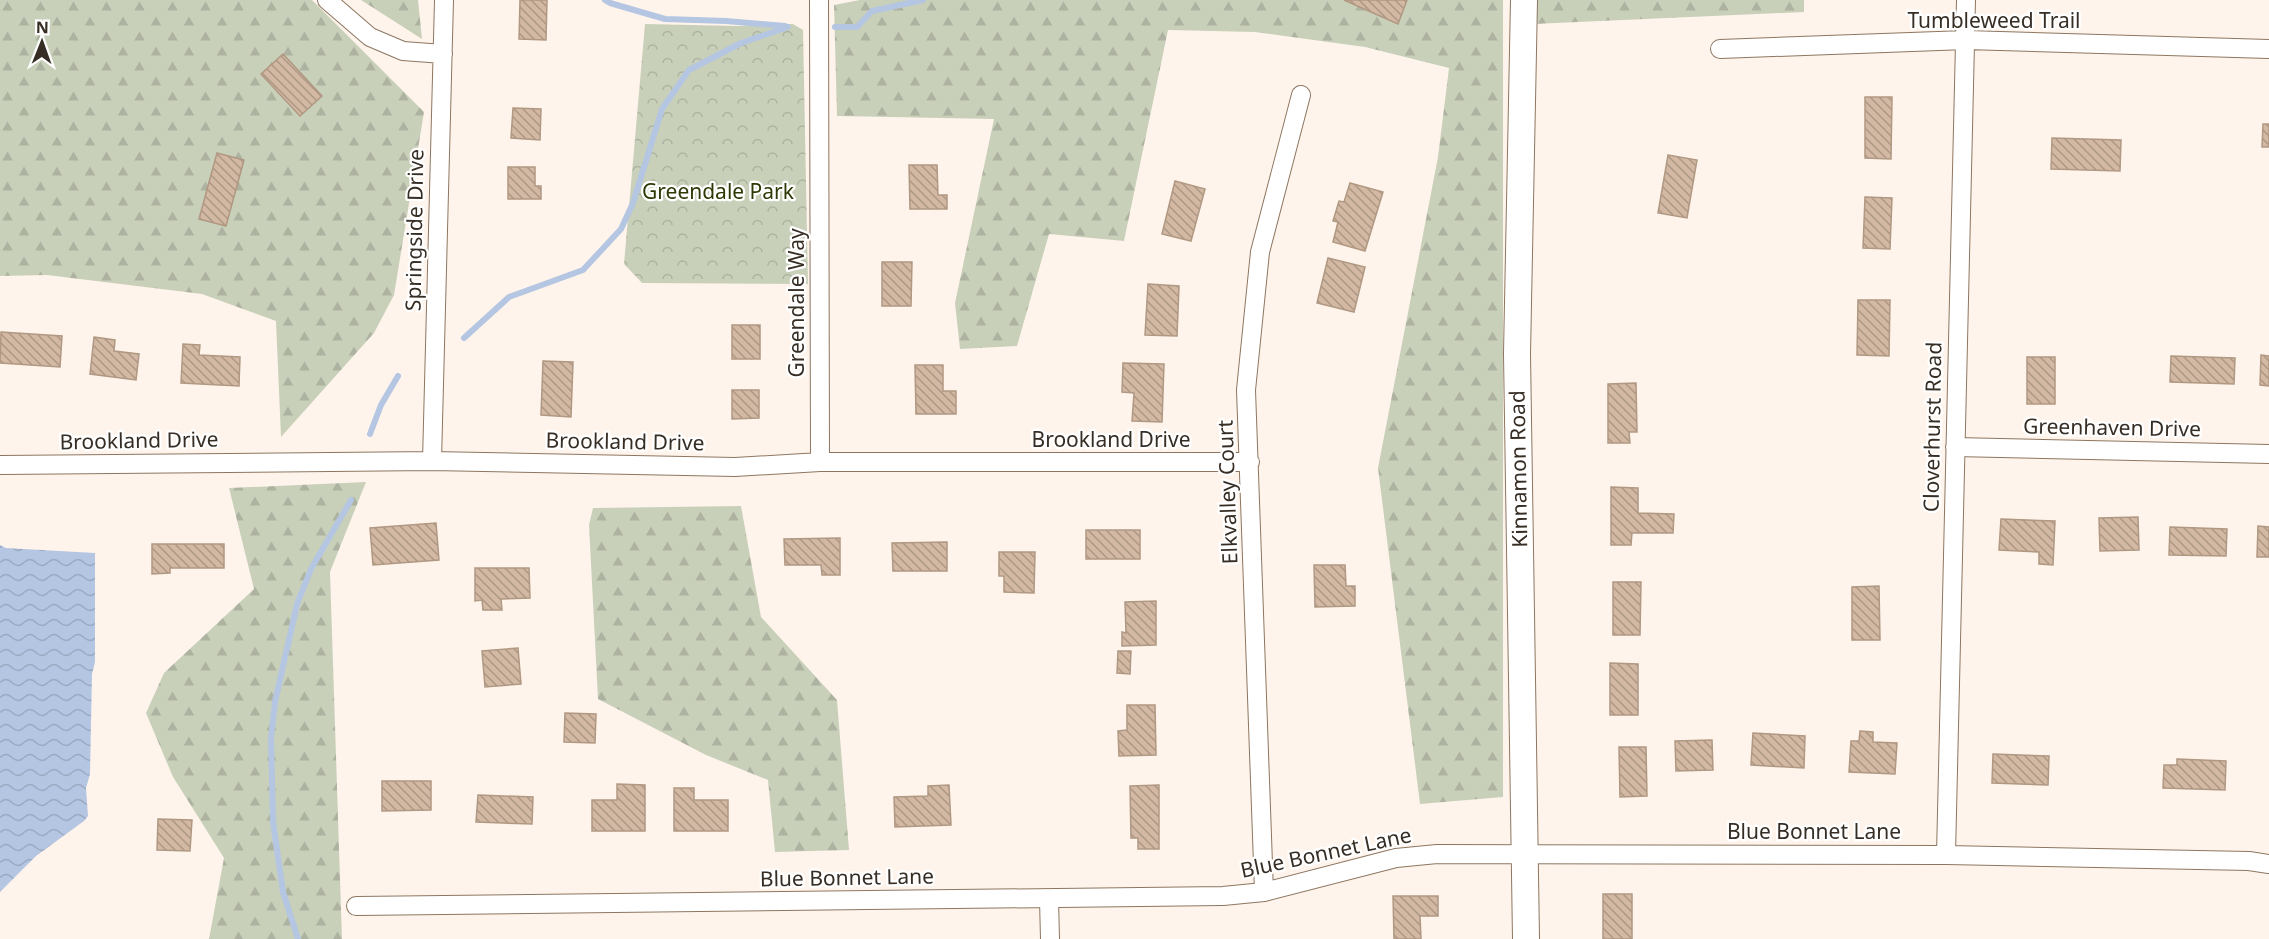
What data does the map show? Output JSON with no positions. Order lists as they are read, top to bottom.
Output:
{
  "streets": {
    "main road": ["Kinnamon Road"],
    "street": [
      "Tumbleweed Trail",
      "Springside Drive",
      "Greendale Way",
      "Cloverhurst Road",
      "Greenhaven Drive",
      "Brookland Drive",
      "Elkvalley Court",
      "Blue Bonnet Lane"
    ]
  },
  "crossings": [
    ["Tumbleweed Trail", "Cloverhurst Road"],
    ["Springside Drive", "Brookland Drive"],
    ["Greendale Way", "Brookland Drive"],
    ["Cloverhurst Road", "Greenhaven Drive"],
    ["Cloverhurst Road", "Blue Bonnet Lane"],
    ["Brookland Drive", "Elkvalley Court"],
    ["Kinnamon Road", "Blue Bonnet Lane"],
    ["Elkvalley Court", "Blue Bonnet Lane"]
  ],
  "parks": ["Greendale Park"],
  "north": "top"
}
